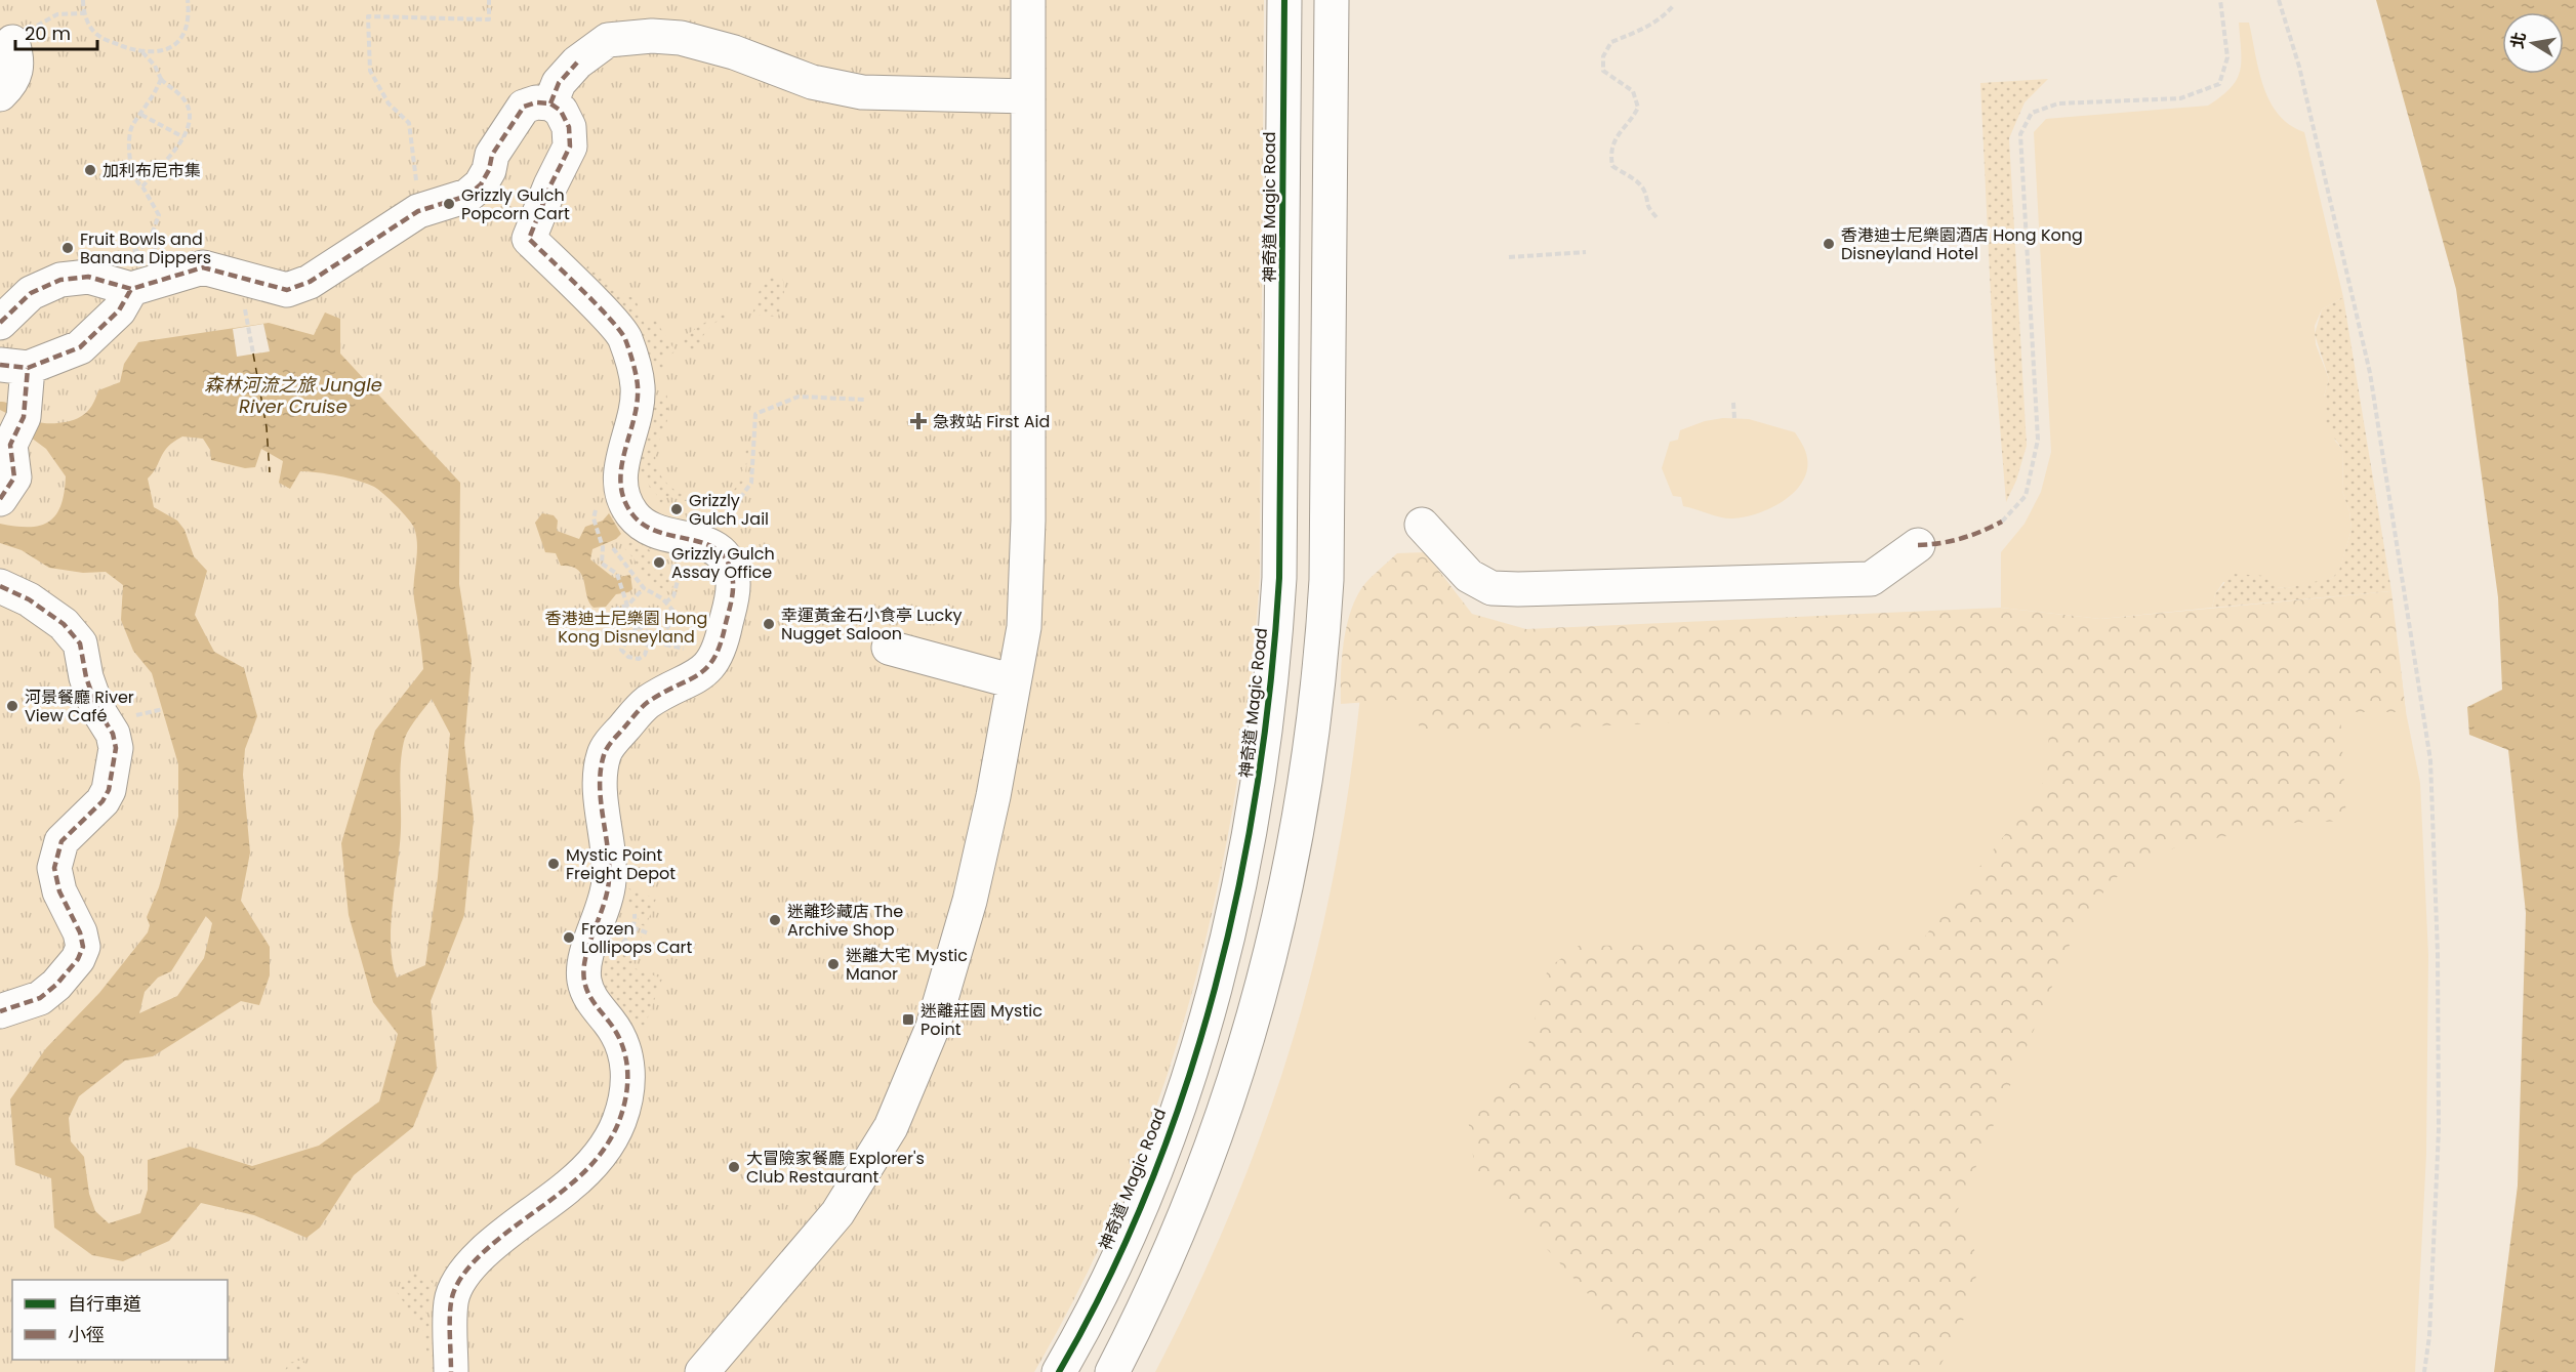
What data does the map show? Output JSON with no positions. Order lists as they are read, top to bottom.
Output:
{
  "streets": {
    "street": ["神奇道 Magic Road"]
  },
  "water": ["森林河流之旅 Jungle River Cruise"],
  "parks": ["香港迪士尼樂園 Hong Kong Disneyland"],
  "places": {
    "other": [
      "加利布尼市集",
      "Grizzly Gulch Popcorn Cart",
      "香港迪士尼樂園酒店 Hong Kong Disneyland Hotel",
      "Fruit Bowls and Banana Dippers",
      "Grizzly Gulch Jail",
      "Grizzly Gulch Assay Office",
      "幸運黃金石小食亭 Lucky Nugget Saloon",
      "河景餐廳 River View Café",
      "Mystic Point Freight Depot",
      "迷離珍藏店 The Archive Shop",
      "Frozen Lollipops Cart",
      "迷離大宅 Mystic Manor",
      "大冒險家餐廳 Explorer's Club Restaurant"
    ],
    "health": ["急救站 First Aid"],
    "transit": ["迷離莊園 Mystic Point"]
  },
  "legend": ["自行車道", "小徑"],
  "scale_bar": "20 m",
  "north": "left"
}
